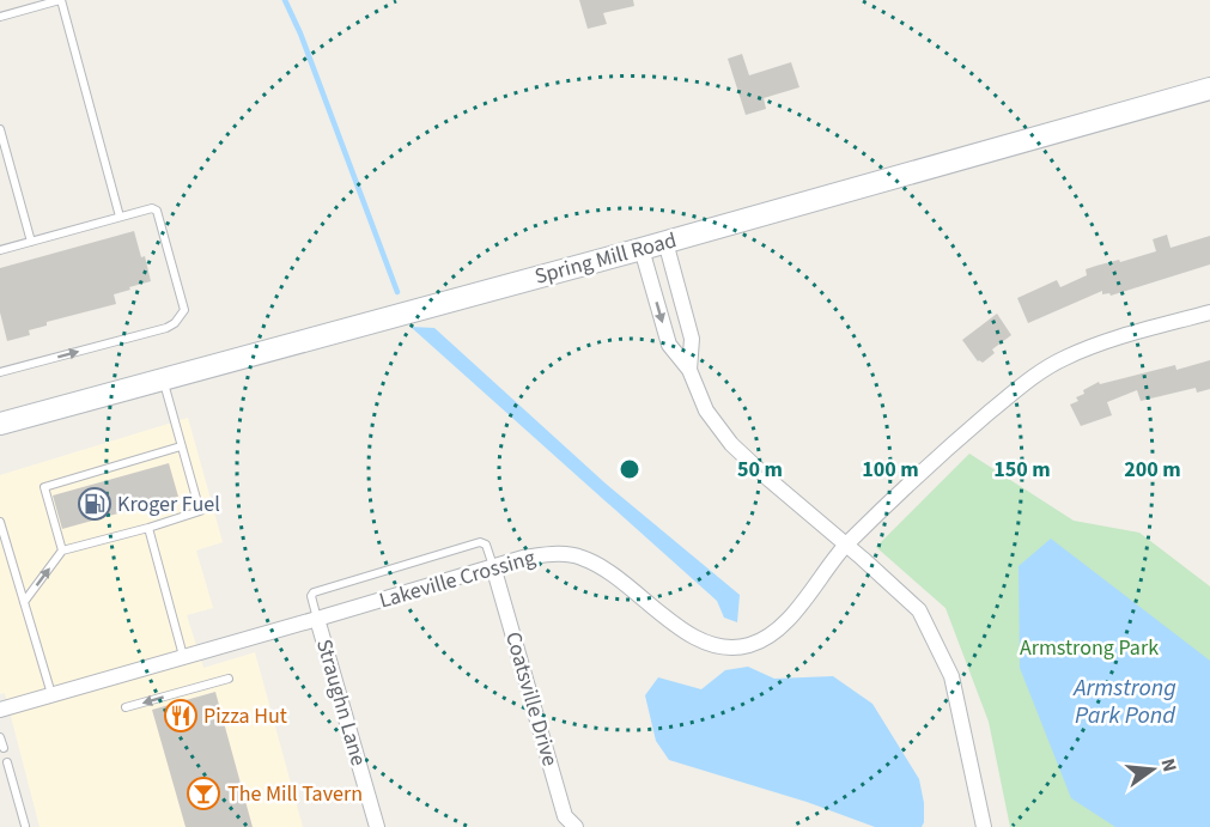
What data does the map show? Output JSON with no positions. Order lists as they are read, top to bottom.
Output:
{
  "streets": {
    "street": [
      "Spring Mill Road",
      "Lakeville Crossing",
      "Coatsville Drive",
      "Straughn Lane"
    ]
  },
  "crossings": [
    ["Lakeville Crossing", "Coatsville Drive"],
    ["Lakeville Crossing", "Straughn Lane"]
  ],
  "water": ["Armstrong Park Pond"],
  "parks": ["Armstrong Park"],
  "places": {
    "fuel station": ["Kroger Fuel"],
    "restaurant": ["Pizza Hut"],
    "bar": ["The Mill Tavern"]
  },
  "north": "right",
  "rings": [
    "50 m",
    "100 m",
    "150 m",
    "200 m"
  ]
}
